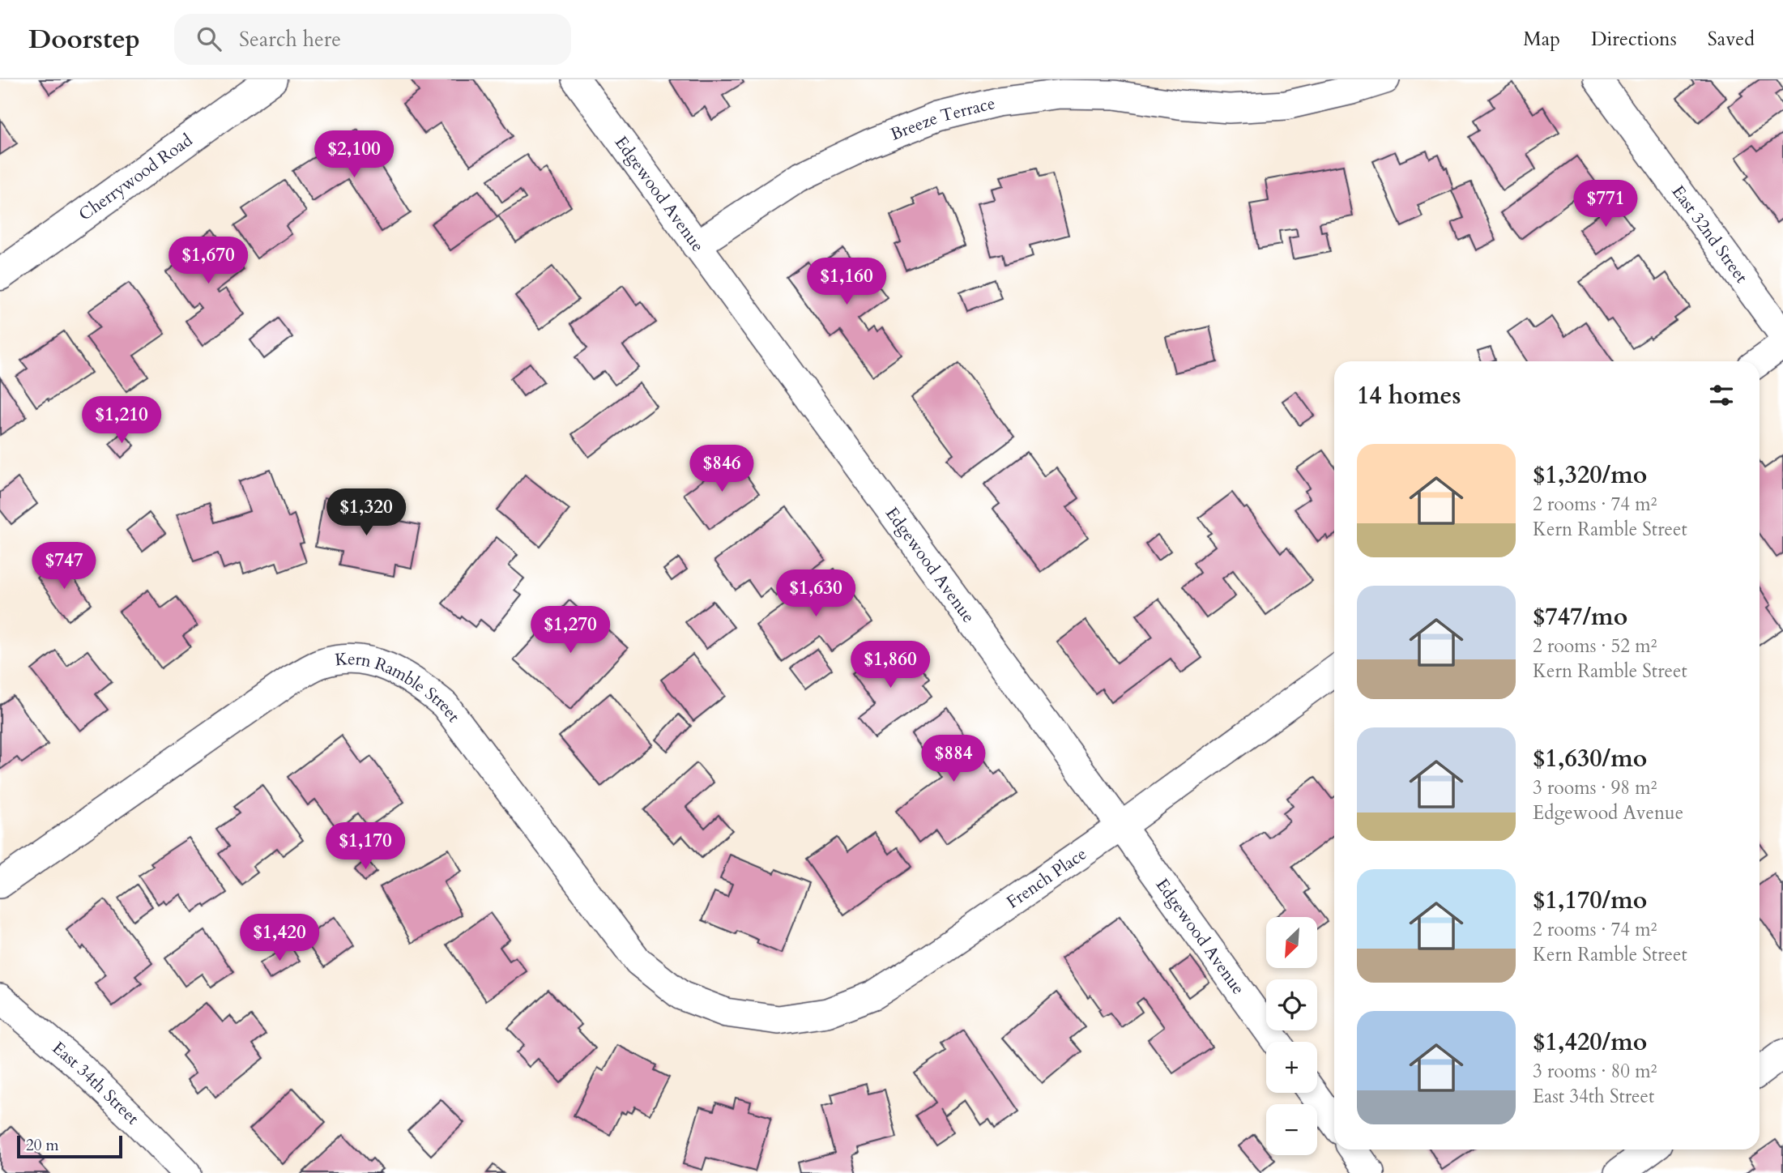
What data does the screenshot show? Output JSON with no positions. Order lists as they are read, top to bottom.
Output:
{
  "streets": {
    "street": [
      "Breeze Terrace",
      "Cherrywood Road",
      "Edgewood Avenue",
      "East 32nd Street",
      "Kern Ramble Street",
      "French Place",
      "East 34th Street"
    ]
  },
  "crossings": [
    ["Breeze Terrace", "Edgewood Avenue"],
    ["Edgewood Avenue", "French Place"],
    ["Kern Ramble Street", "French Place"]
  ],
  "scale_bar": "20 m",
  "north": "bottom left",
  "page": {
    "header": "Doorstep",
    "search": "Search here",
    "nav": ["Map", "Directions", "Saved"],
    "price": [
      "$2,100",
      "$771",
      "$1,670",
      "$1,160",
      "$1,210",
      "$846",
      "$1,320",
      "$747",
      "$1,630",
      "$1,270",
      "$1,860",
      "$884",
      "$1,170",
      "$1,420"
    ],
    "heading": "14 homes",
    "list": [
      {
        "name": "$1,320/mo",
        "note": "2 rooms · 74 m² · Kern Ramble Street"
      },
      {
        "name": "$747/mo",
        "note": "2 rooms · 52 m² · Kern Ramble Street"
      },
      {
        "name": "$1,630/mo",
        "note": "3 rooms · 98 m² · Edgewood Avenue"
      },
      {
        "name": "$1,170/mo",
        "note": "2 rooms · 74 m² · Kern Ramble Street"
      },
      {
        "name": "$1,420/mo",
        "note": "3 rooms · 80 m² · East 34th Street"
      }
    ],
    "map_buttons": ["+", "−"],
    "scale": "20 m"
  }
}
